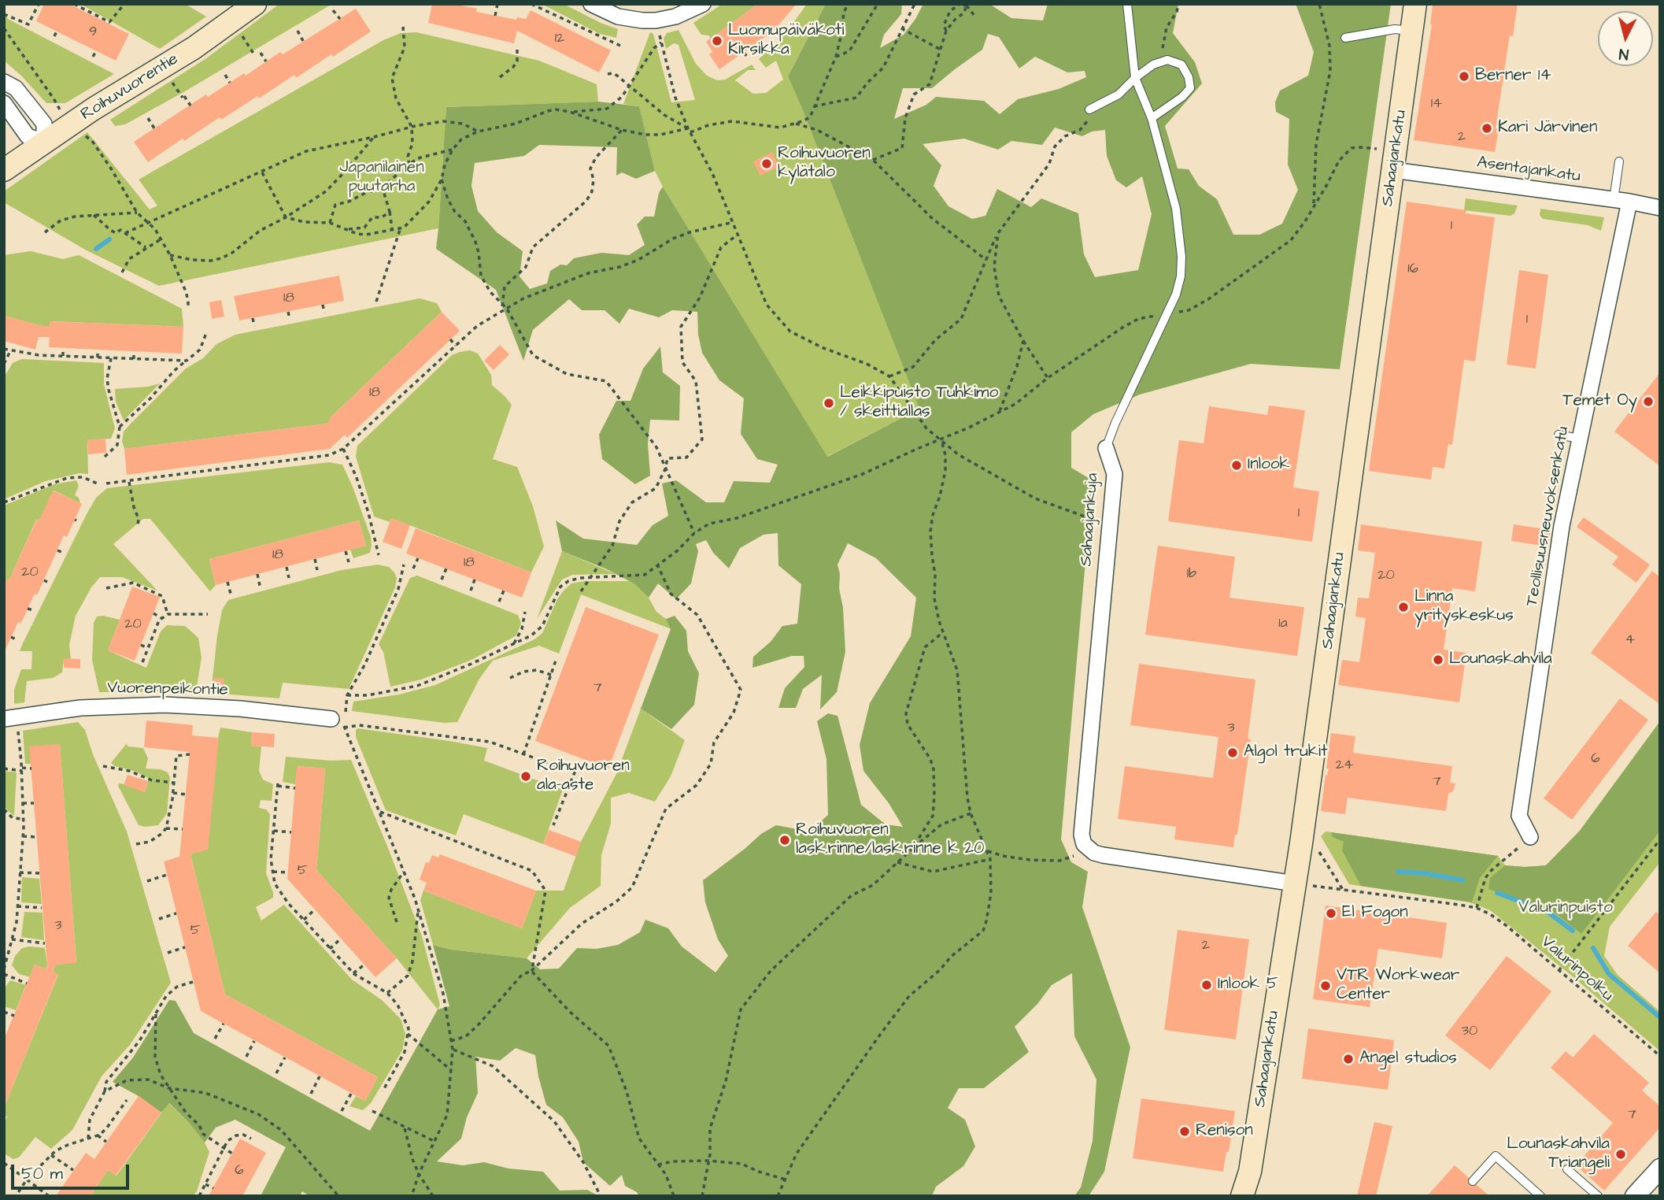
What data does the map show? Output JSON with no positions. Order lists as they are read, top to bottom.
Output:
{
  "streets": {
    "main road": ["Roihuvuorentie", "Sahaajankatu"],
    "street": [
      "Asentajankatu",
      "Teollisuusneuvoksenkatu",
      "Sahaajankuja",
      "Vuorenpeikontie"
    ],
    "path": ["Valurinpolku"]
  },
  "crossings": [
    ["Sahaajankatu", "Asentajankatu"],
    ["Sahaajankatu", "Sahaajankuja"],
    ["Sahaajankatu", "Valurinpolku"],
    ["Asentajankatu", "Teollisuusneuvoksenkatu"],
    ["Sahaajankuja", "Valurinpolku"]
  ],
  "parks": ["Japanilainen puutarha", "Valurinpuisto"],
  "places": [
    "Luomupäiväkoti Kirsikka",
    "Berner 14",
    "Kari Järvinen",
    "Roihuvuoren kylätalo",
    "Temet Oy",
    "Leikkipuisto Tuhkimo / skeittiallas",
    "Inlook",
    "Linna yrityskeskus",
    "Lounaskahvila",
    "Algol trukit",
    "Roihuvuoren ala-aste",
    "Roihuvuoren lask.rinne/lask.rinne k 20",
    "El Fogon",
    "Inlook 5",
    "VTR Workwear Center",
    "Angel studios",
    "Renison",
    "Lounaskahvila Triangeli"
  ],
  "house_numbers": [
    "9",
    "12",
    "14",
    "2",
    "1",
    "16",
    "18",
    "1",
    "18",
    "1",
    "18",
    "18",
    "20",
    "1b",
    "20",
    "1a",
    "20",
    "4",
    "7",
    "3",
    "6",
    "24",
    "7",
    "5",
    "3",
    "5",
    "2",
    "30",
    "7",
    "6"
  ],
  "scale_bar": "50 m",
  "north": "bottom"
}
